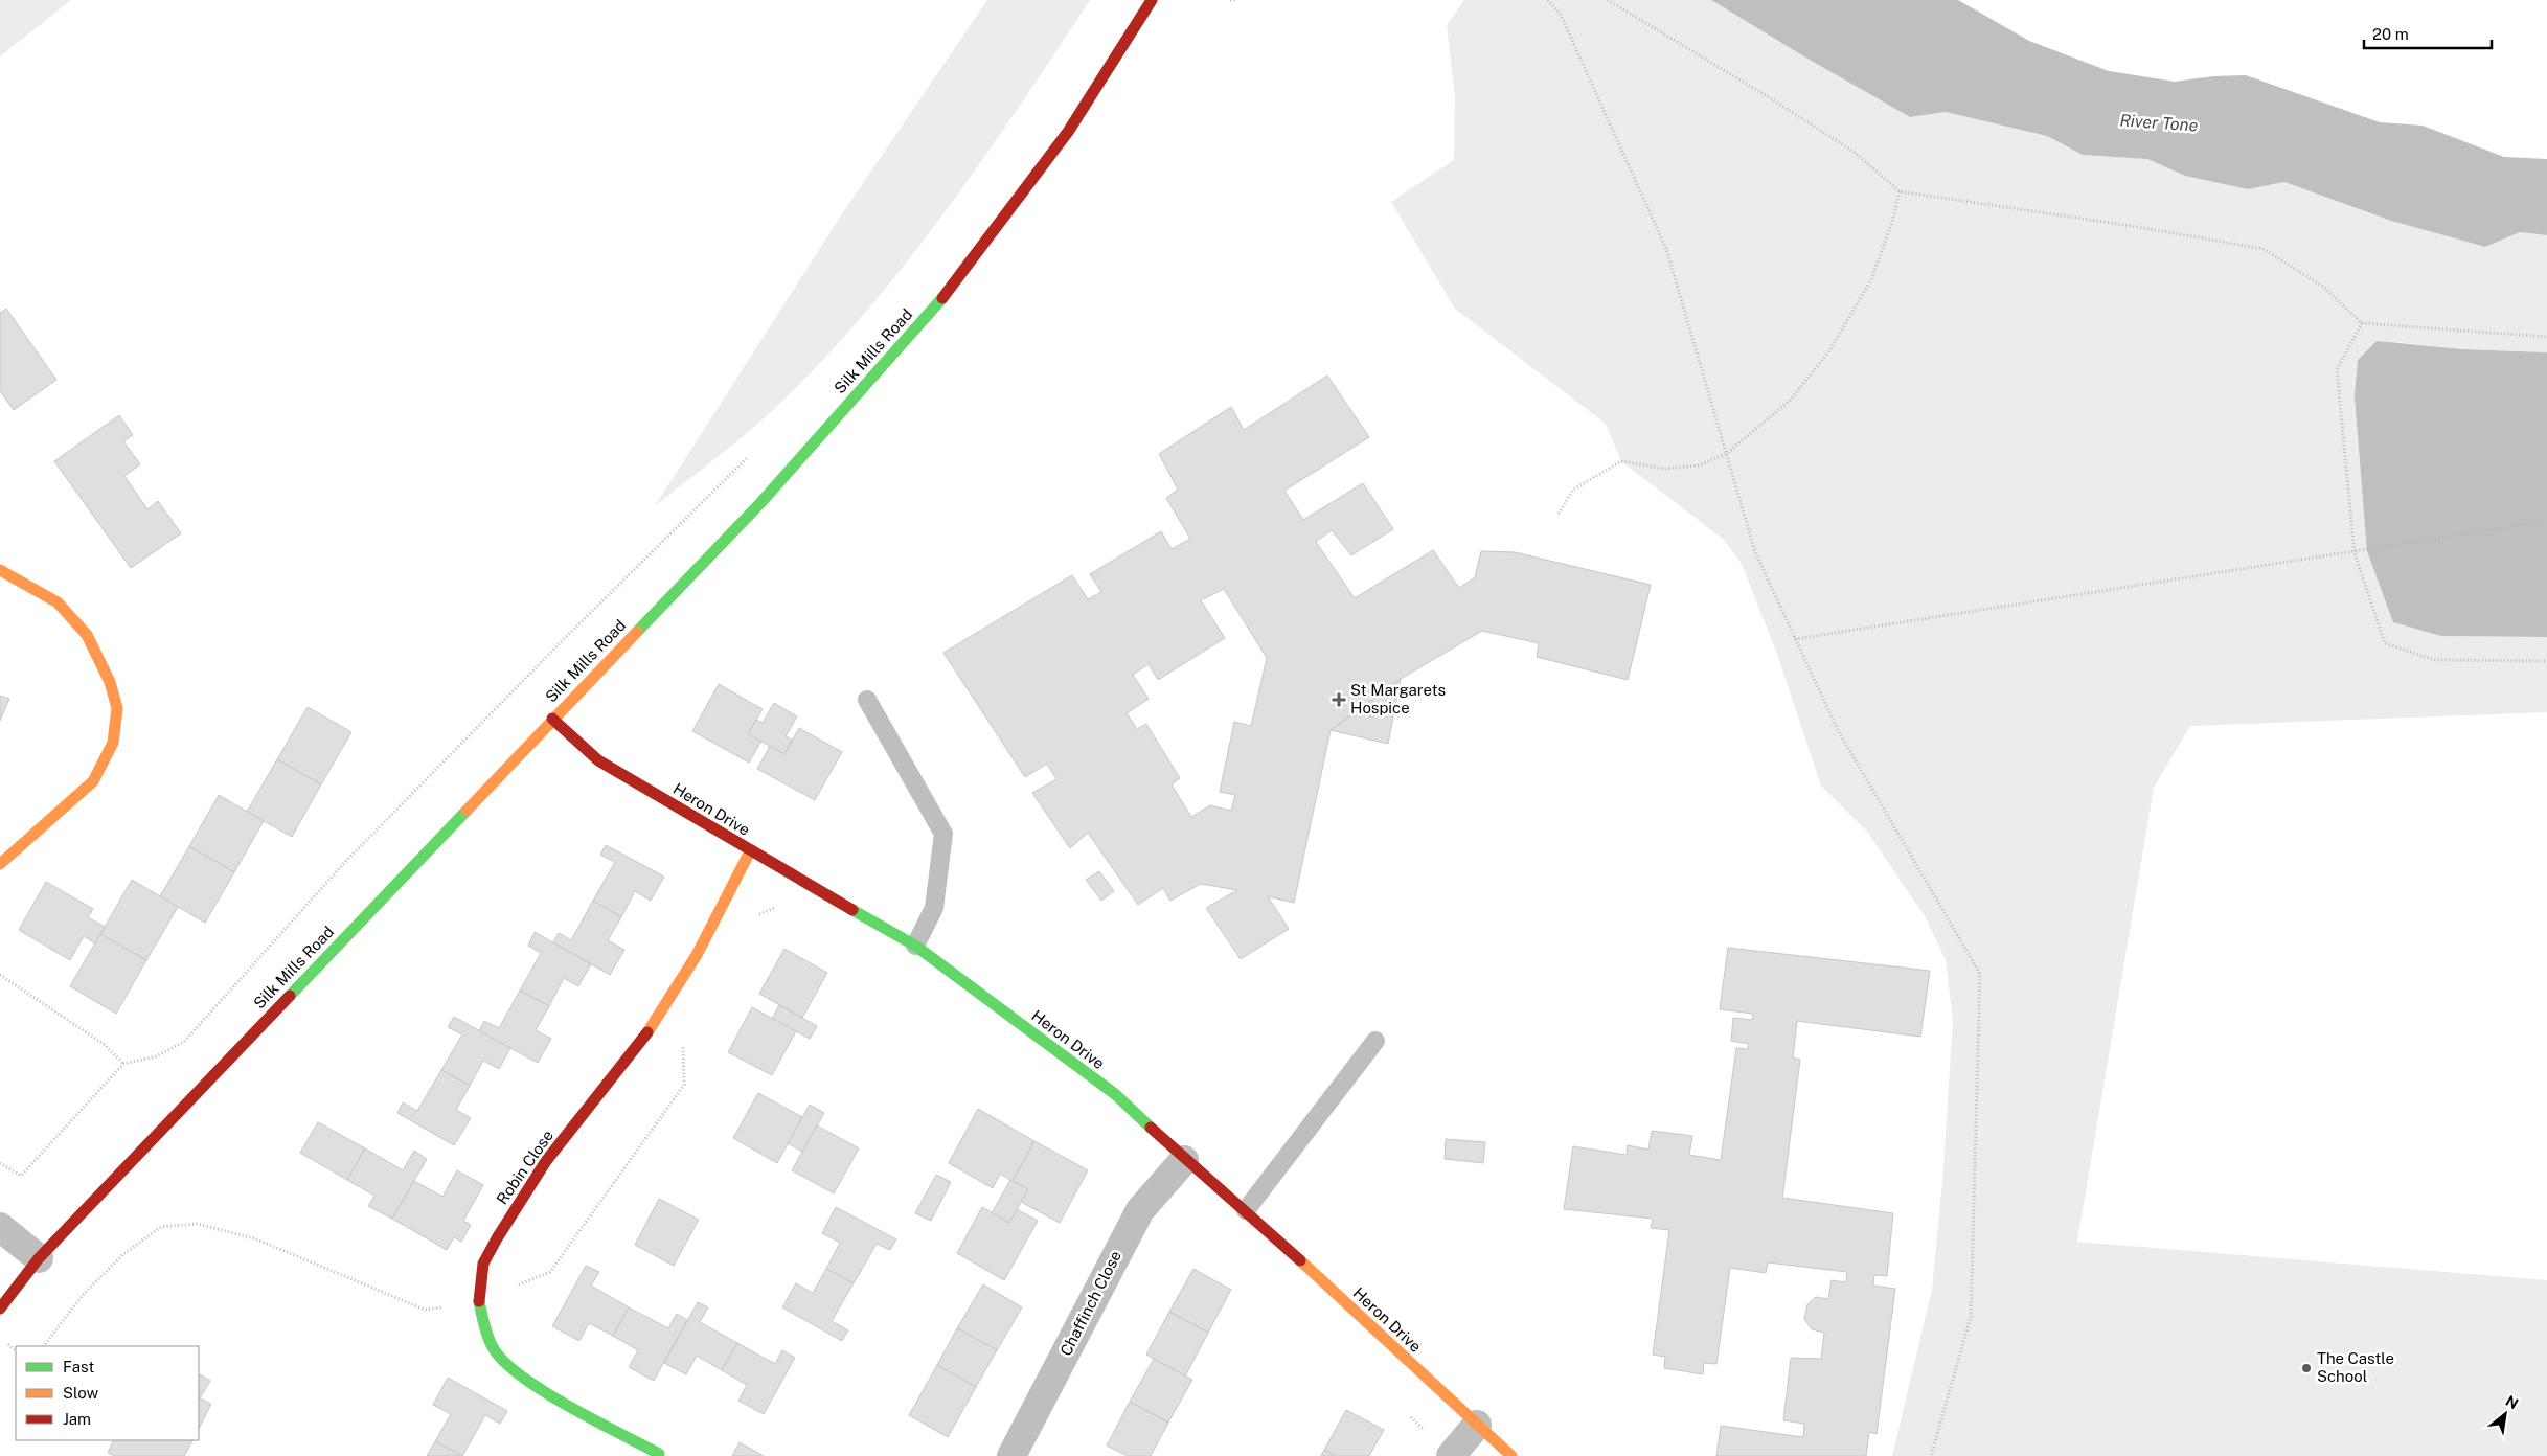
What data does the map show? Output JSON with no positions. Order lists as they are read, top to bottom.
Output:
{
  "streets": {
    "street": [
      "Silk Mills Road",
      "Heron Drive",
      "Robin Close",
      "Chaffinch Close"
    ]
  },
  "crossings": [
    ["Silk Mills Road", "Heron Drive"],
    ["Heron Drive", "Robin Close"],
    ["Heron Drive", "Chaffinch Close"]
  ],
  "water": ["River Tone"],
  "places": {
    "health": ["St Margarets Hospice"],
    "other": ["The Castle School"]
  },
  "legend": ["Fast", "Slow", "Jam"],
  "scale_bar": "20 m",
  "north": "top right"
}
